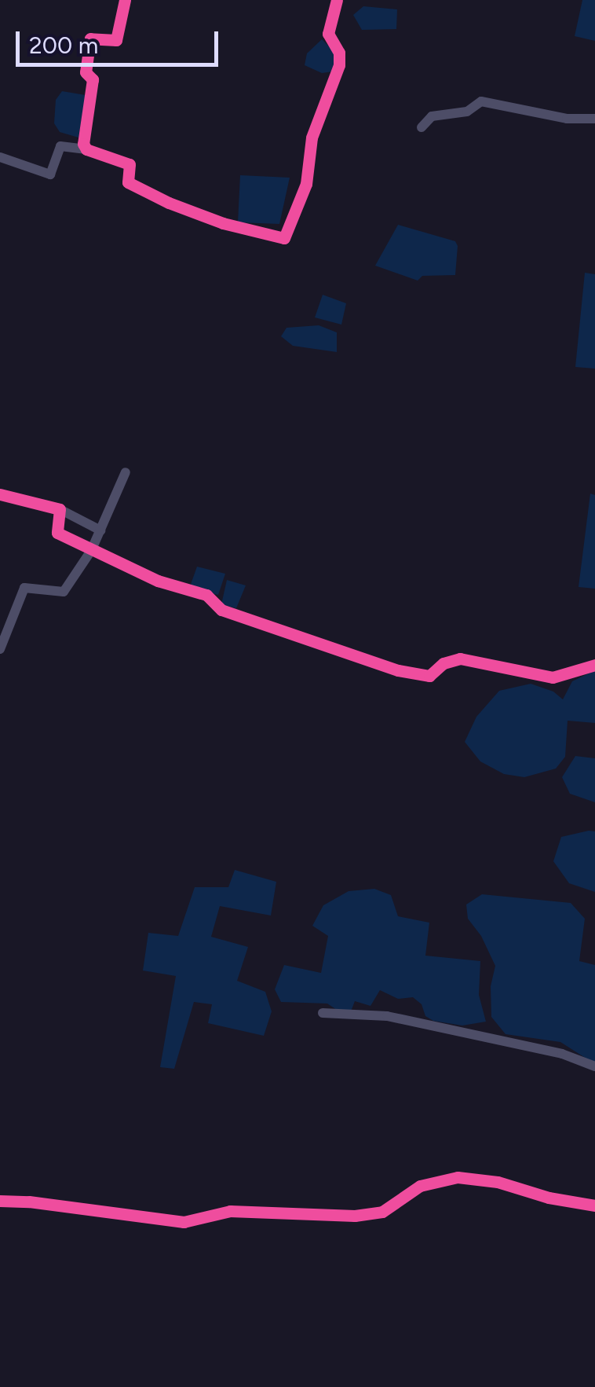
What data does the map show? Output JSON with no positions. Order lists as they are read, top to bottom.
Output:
{
  "scale_bar": "200 m"
}
